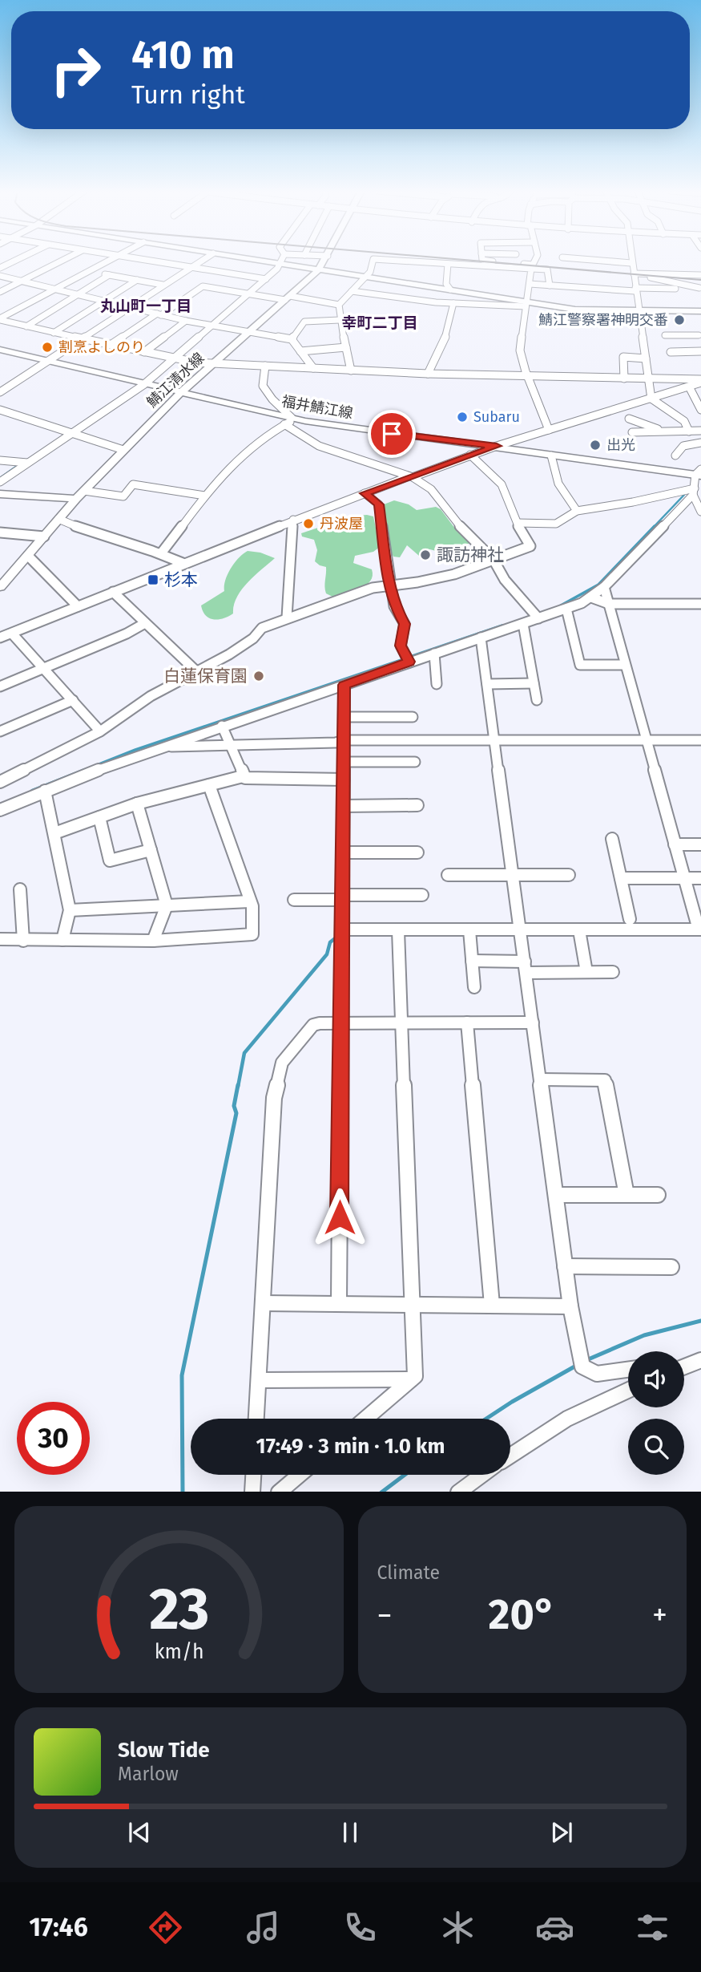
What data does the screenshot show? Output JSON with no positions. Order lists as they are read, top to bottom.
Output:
{
  "streets": {
    "main road": ["鯖江清水線", "福井鯖江線"]
  },
  "crossings": [
    ["鯖江清水線", "福井鯖江線"]
  ],
  "districts": ["丸山町一丁目", "幸町二丁目"],
  "places": {
    "other": [
      "鯖江警察署神明交番",
      "割烹よしのり",
      "Subaru",
      "出光",
      "丹波屋",
      "諏訪神社",
      "白蓮保育園"
    ],
    "transit": ["杉本"]
  },
  "page": {
    "turn": ["410 m", "Turn right"],
    "limit": "30",
    "trip": "17:49 · 3 min · 1.0 km",
    "tile": "Climate",
    "heat": ["−", "20°", "+"],
    "song": ["Slow Tide", "Marlow"],
    "tabs": "17:46",
    "gauge": ["23", "km/h"]
  }
}
